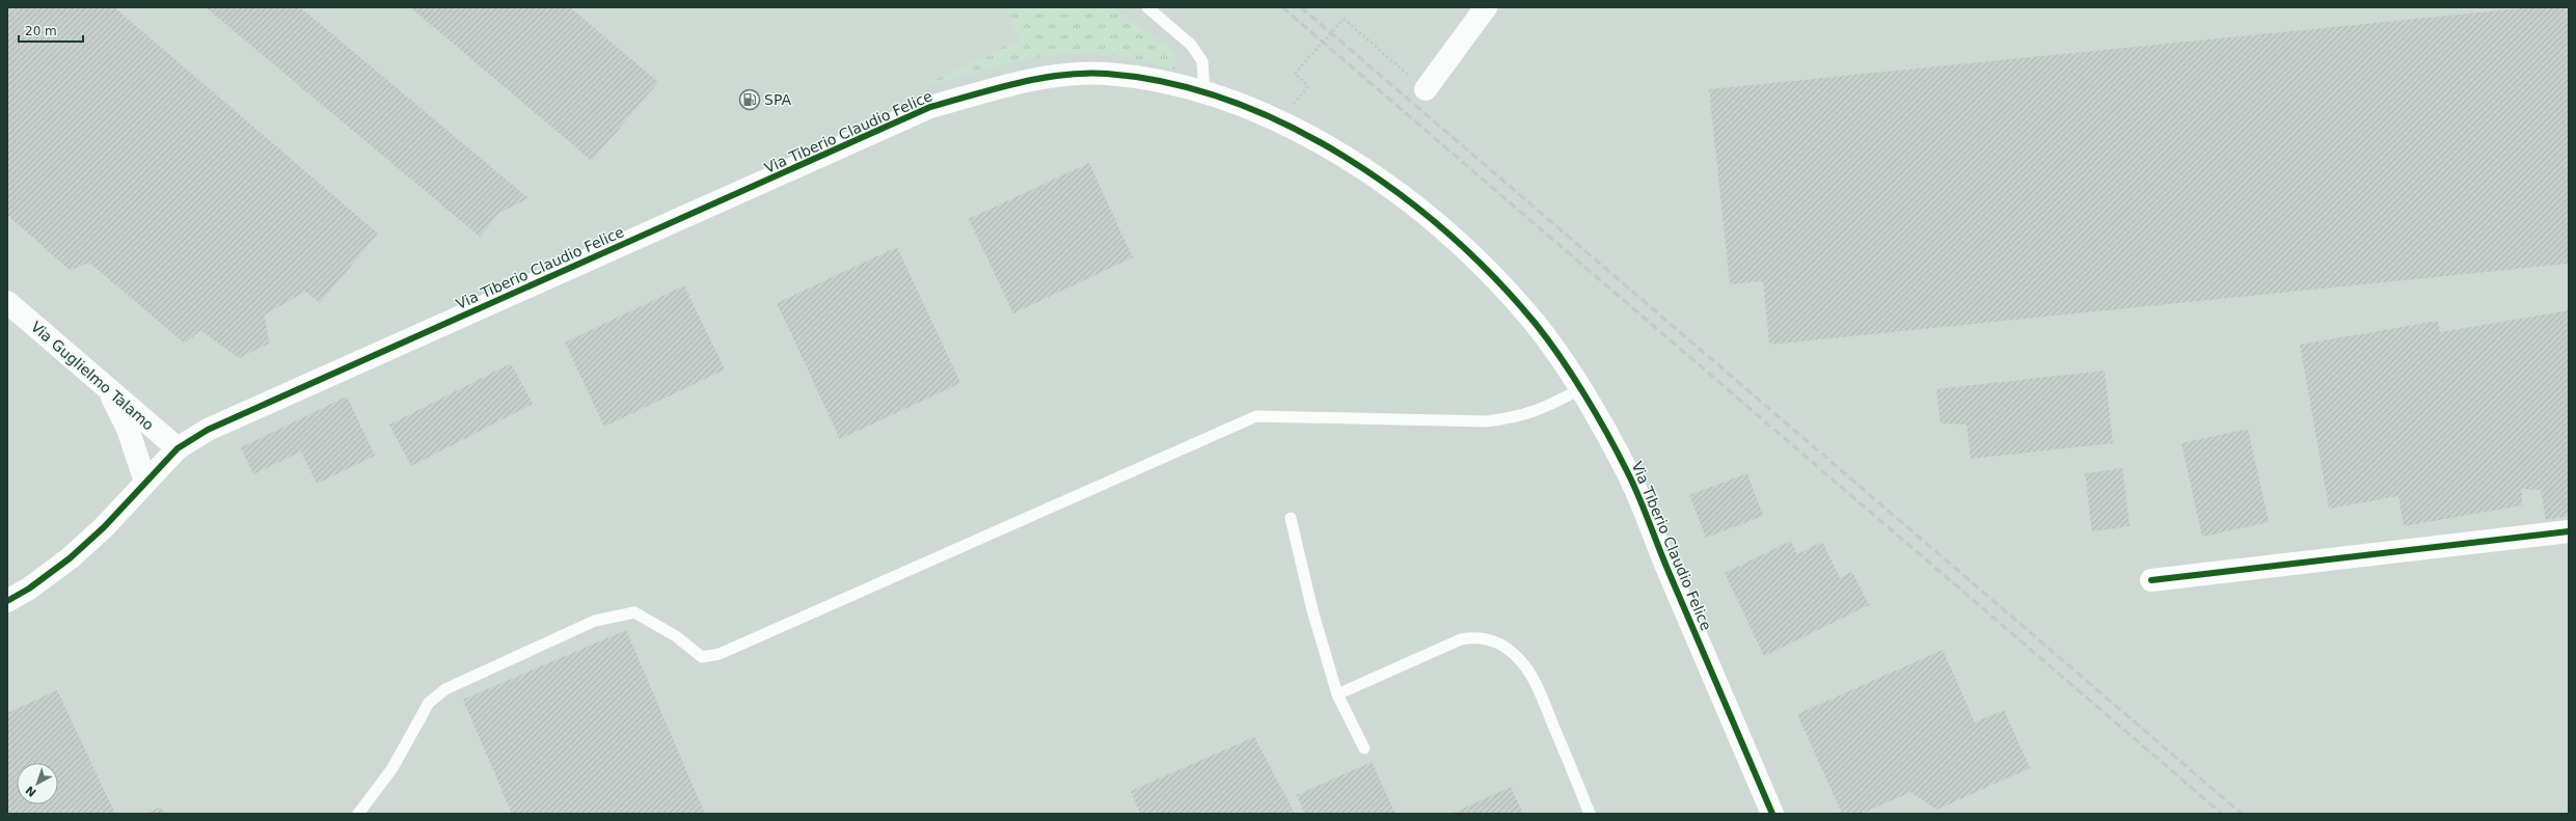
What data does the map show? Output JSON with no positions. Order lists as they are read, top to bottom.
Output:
{
  "streets": {
    "street": ["Via Tiberio Claudio Felice", "Via Guglielmo Talamo"]
  },
  "crossings": [
    ["Via Tiberio Claudio Felice", "Via Guglielmo Talamo"]
  ],
  "places": {
    "fuel station": ["SPA"]
  },
  "scale_bar": "20 m",
  "north": "bottom left"
}
